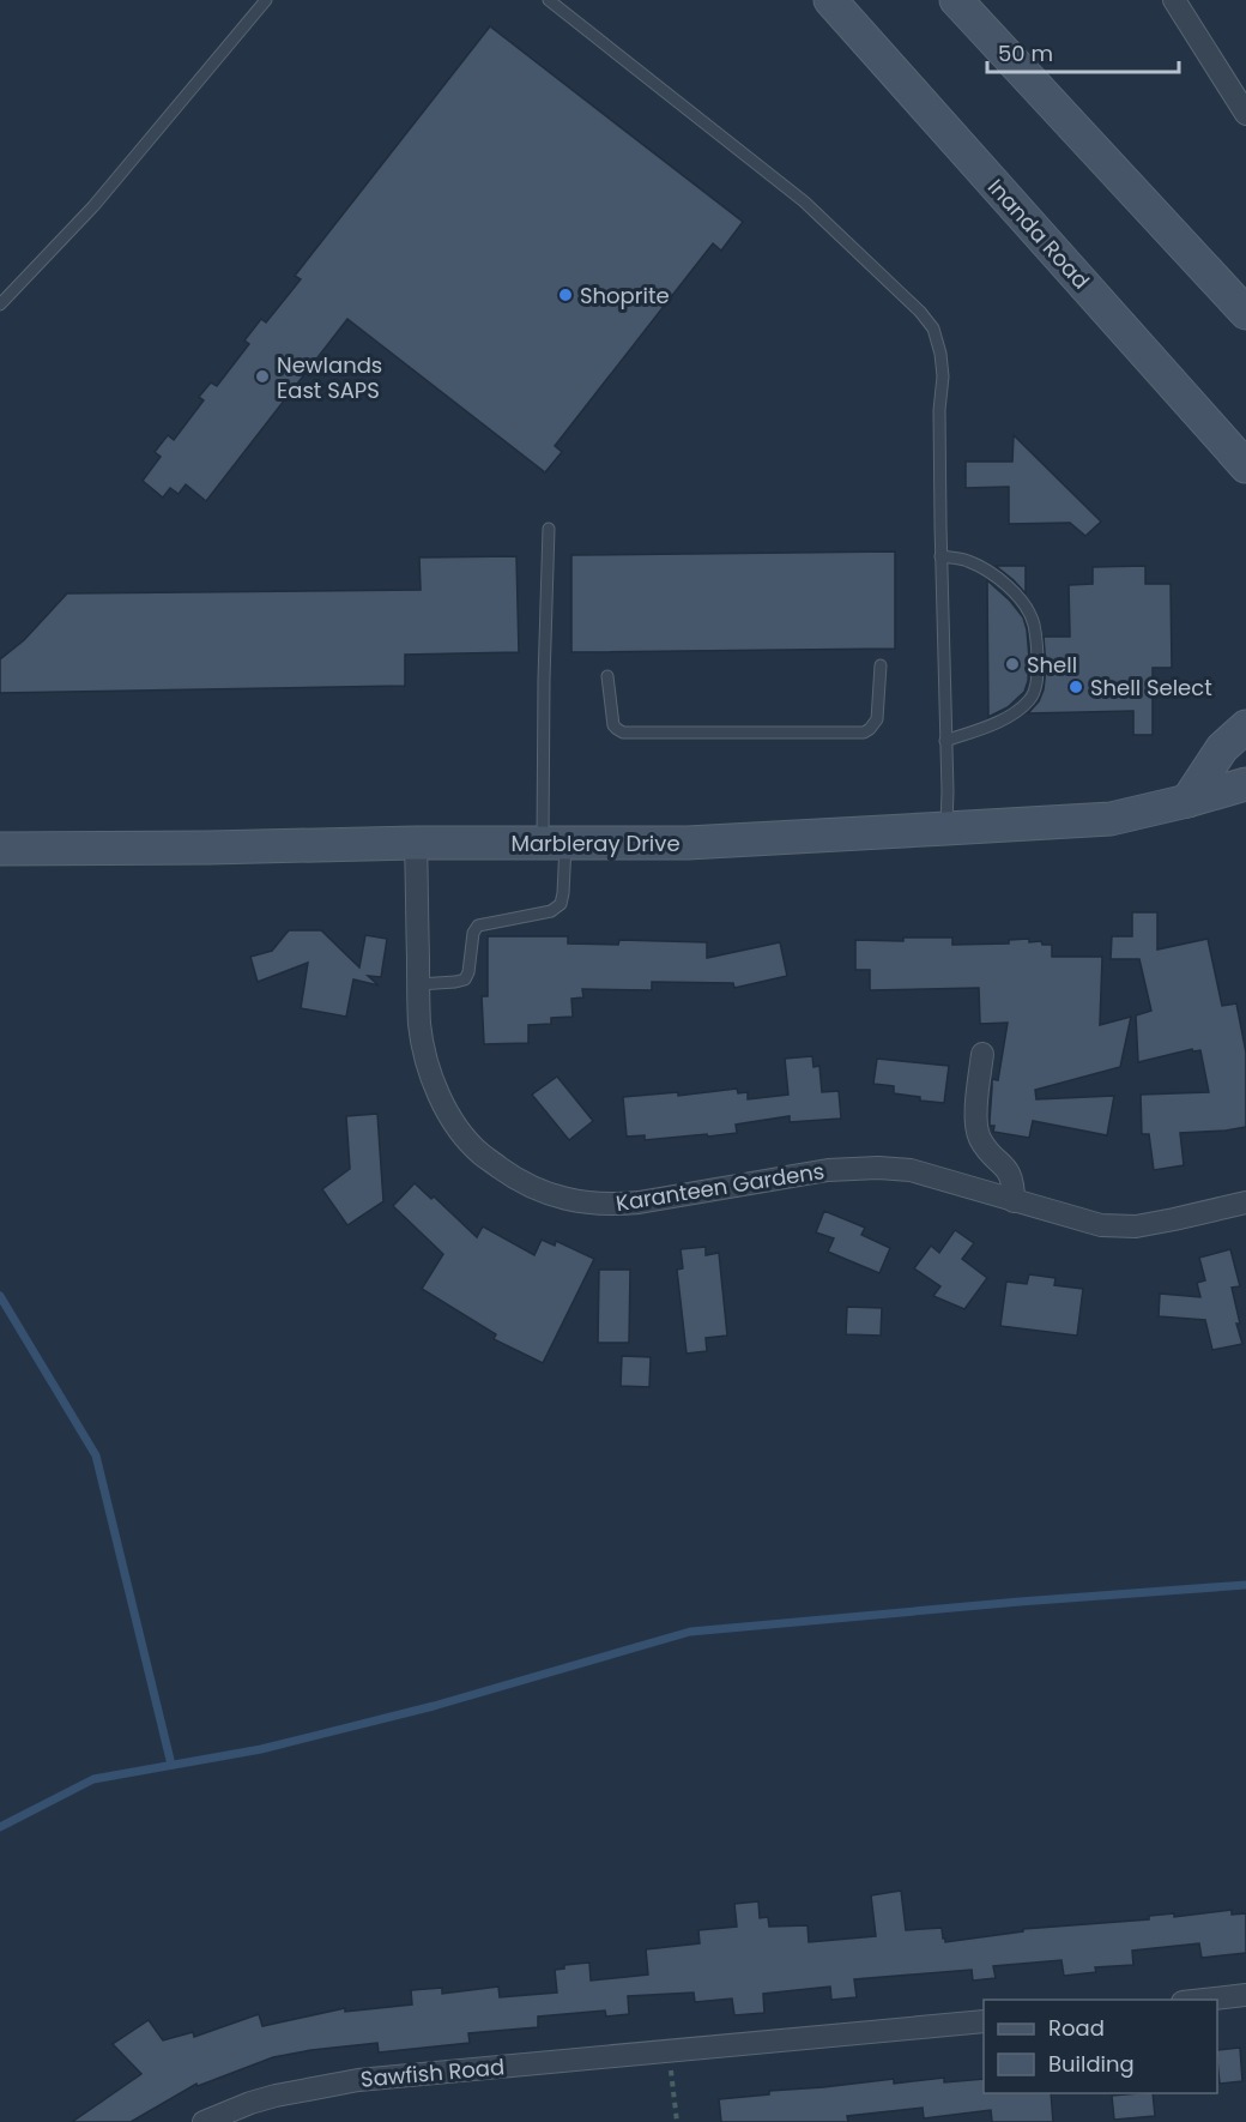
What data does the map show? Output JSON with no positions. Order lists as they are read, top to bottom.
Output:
{
  "streets": {
    "street": [
      "Inanda Road",
      "Marbleray Drive",
      "Karanteen Gardens",
      "Sawfish Road"
    ]
  },
  "crossings": [
    ["Marbleray Drive", "Karanteen Gardens"]
  ],
  "places": [
    "Shoprite",
    "Newlands East SAPS",
    "Shell",
    "Shell Select"
  ],
  "legend": ["Road", "Building"],
  "scale_bar": "50 m"
}
